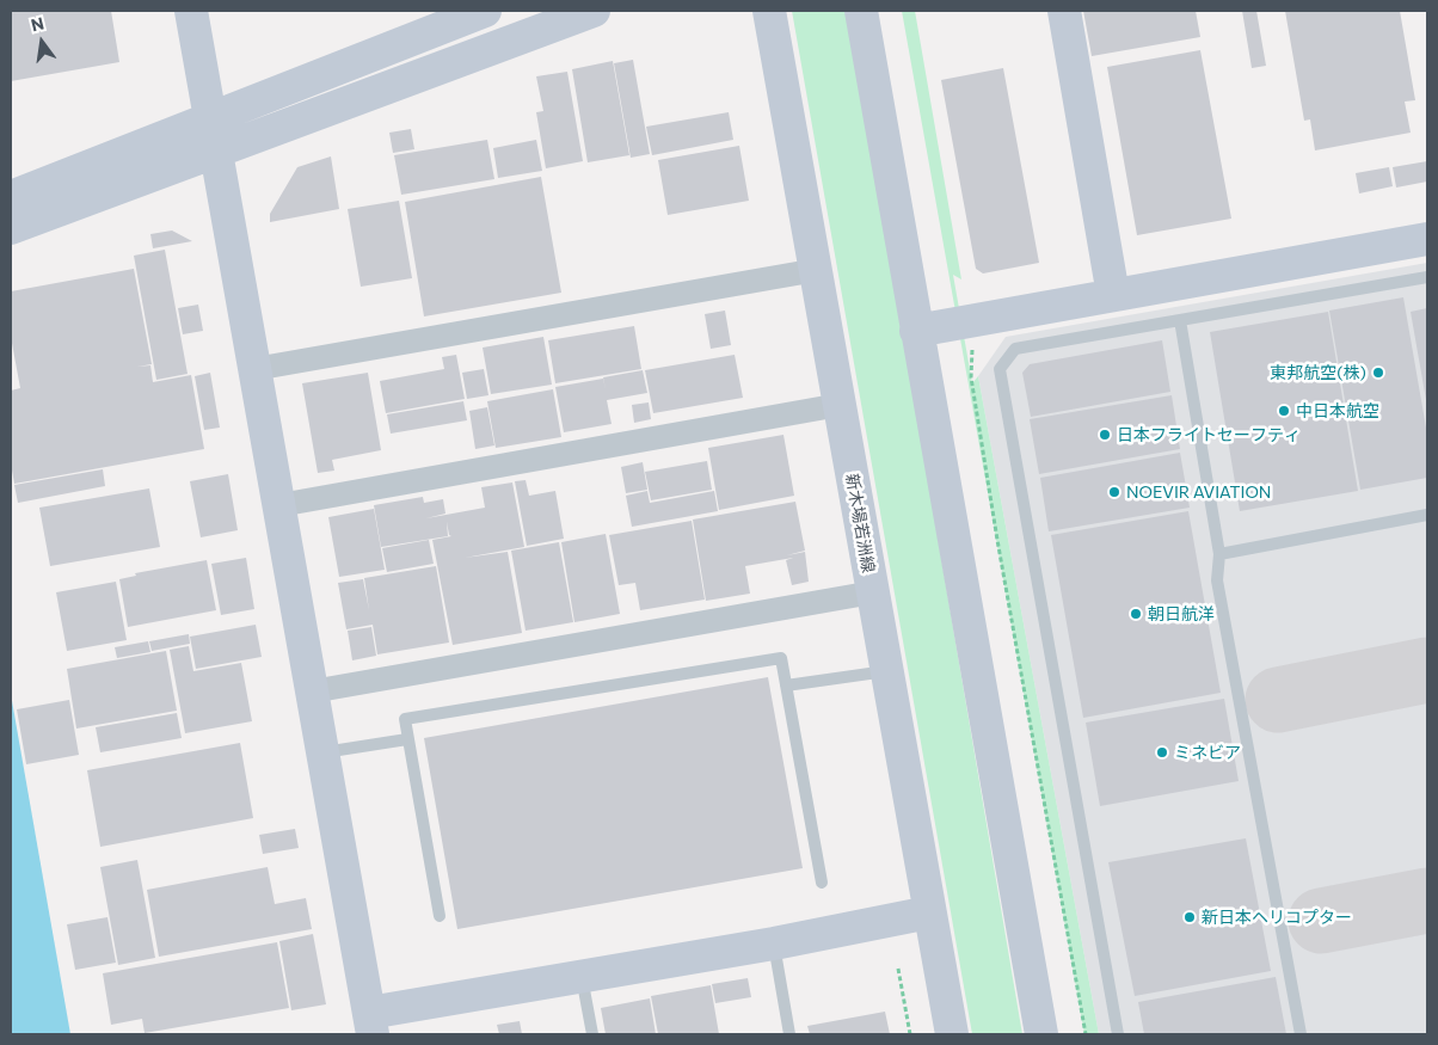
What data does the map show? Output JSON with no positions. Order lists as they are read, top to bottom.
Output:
{
  "streets": {
    "street": ["新木場若洲線"]
  },
  "places": [
    "東邦航空(株)",
    "中日本航空",
    "日本フライトセーフティ",
    "NOEVIR AVIATION",
    "朝日航洋",
    "ミネビア",
    "新日本ヘリコプター"
  ],
  "north": "top"
}
